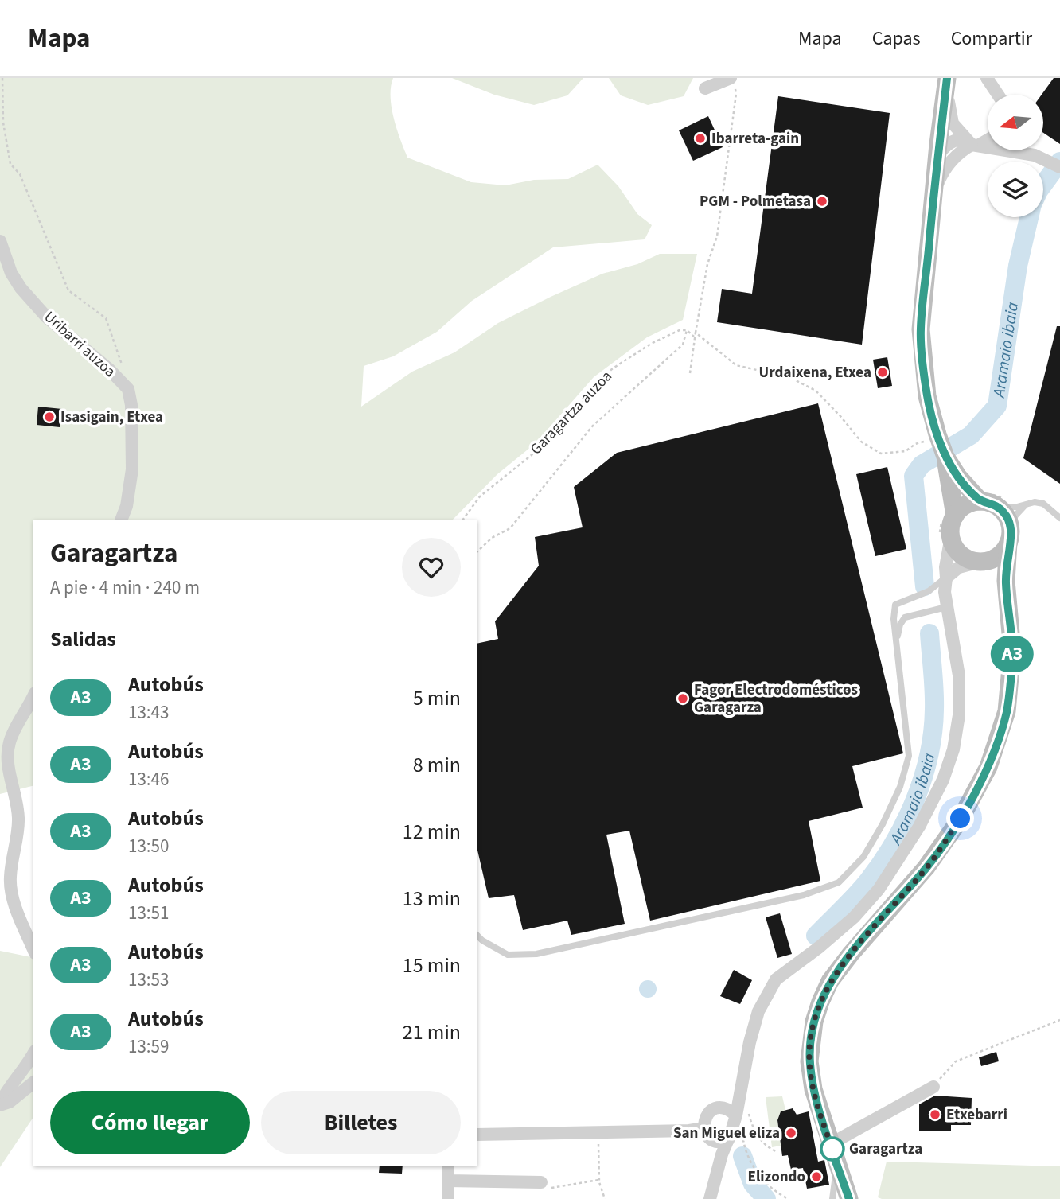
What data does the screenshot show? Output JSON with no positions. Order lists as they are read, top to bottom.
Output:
{
  "streets": {
    "street": ["Uribarri auzoa"],
    "path": ["Garagartza auzoa"]
  },
  "water": ["Aramaio ibaia"],
  "places": [
    "Ibarreta-gain",
    "PGM - Polmetasa",
    "Urdaixena, Etxea",
    "Isasigain, Etxea",
    "Fagor Electrodomésticos Garagarza",
    "Etxebarri",
    "San Miguel eliza",
    "Garagartza",
    "Elizondo"
  ],
  "lines": ["bus line A3"],
  "north": "left",
  "page": {
    "header": "Mapa",
    "nav": ["Mapa", "Capas", "Compartir"],
    "on_map": "A3",
    "heading": [
      ["Garagartza", "A pie · 4 min · 240 m"],
      "Salidas"
    ],
    "list": [
      {
        "mark": "A3",
        "name": "Autobús",
        "note": "13:43",
        "value": "5 min"
      },
      {
        "mark": "A3",
        "name": "Autobús",
        "note": "13:46",
        "value": "8 min"
      },
      {
        "mark": "A3",
        "name": "Autobús",
        "note": "13:50",
        "value": "12 min"
      },
      {
        "mark": "A3",
        "name": "Autobús",
        "note": "13:51",
        "value": "13 min"
      },
      {
        "mark": "A3",
        "name": "Autobús",
        "note": "13:53",
        "value": "15 min"
      },
      {
        "mark": "A3",
        "name": "Autobús",
        "note": "13:59",
        "value": "21 min"
      }
    ],
    "buttons": ["Cómo llegar", "Billetes"]
  }
}
